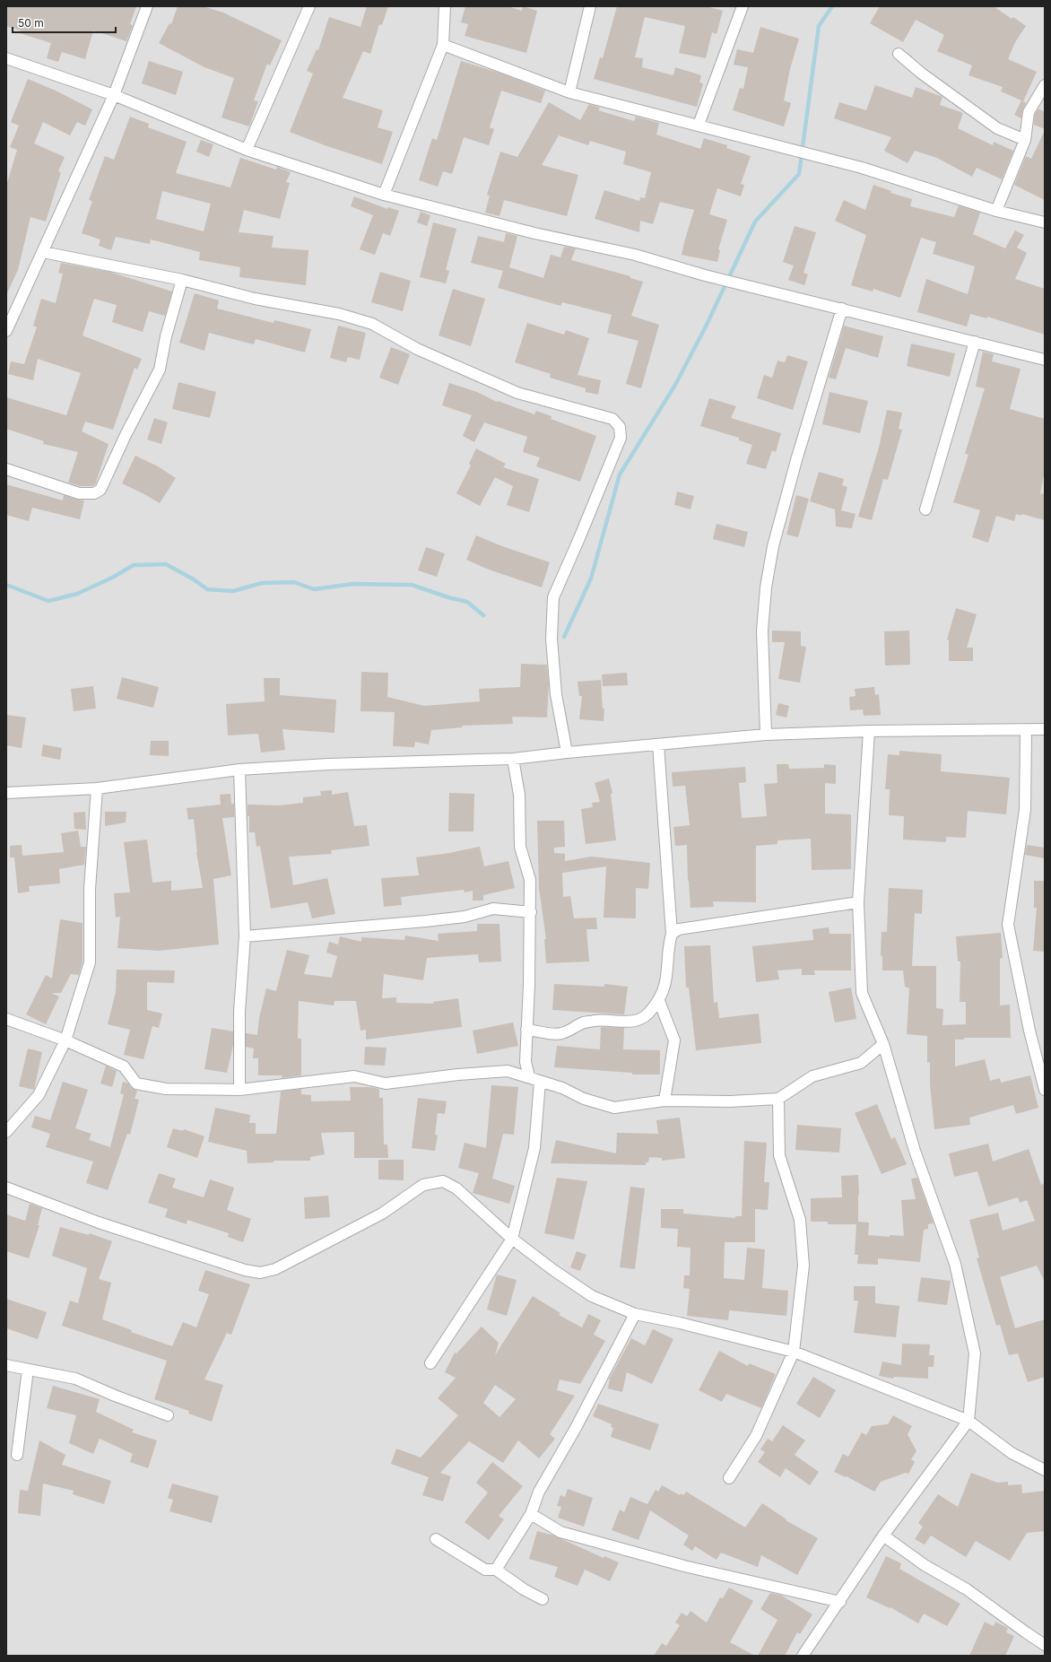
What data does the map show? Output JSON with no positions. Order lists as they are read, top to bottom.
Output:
{
  "scale_bar": "50 m"
}
